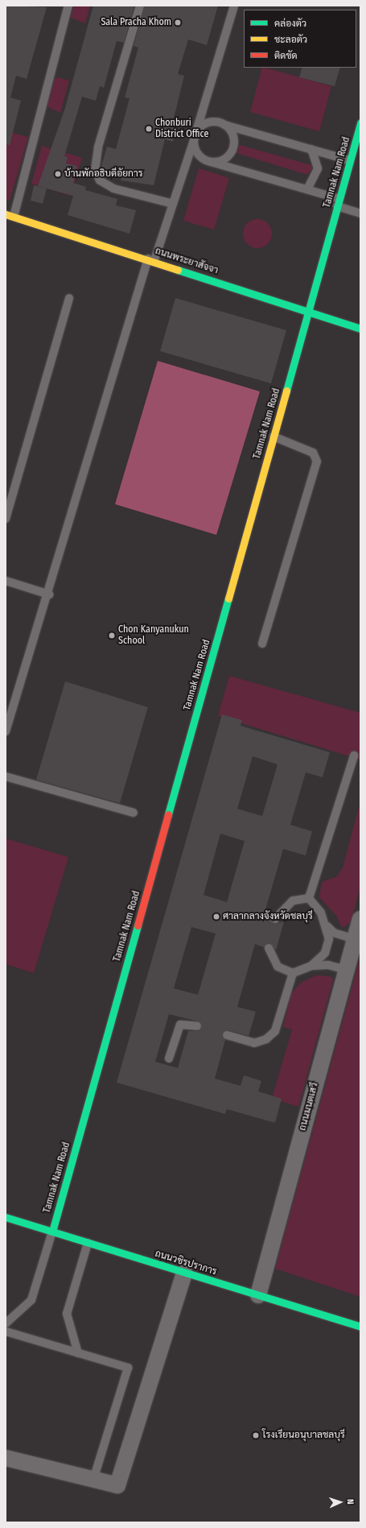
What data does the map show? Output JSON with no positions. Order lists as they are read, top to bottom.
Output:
{
  "streets": {
    "street": [
      "Tamnak Nam Road",
      "ถนนพระยาสัจจา",
      "ถนนมนตเสวี",
      "ถนนวชิรปราการ"
    ]
  },
  "crossings": [
    ["Tamnak Nam Road", "ถนนพระยาสัจจา"],
    ["Tamnak Nam Road", "ถนนวชิรปราการ"],
    ["ถนนมนตเสวี", "ถนนวชิรปราการ"]
  ],
  "places": [
    "Sala Pracha Khom",
    "Chonburi District Office",
    "บ้านพักอธิบดีอัยการ",
    "Chon Kanyanukun School",
    "ศาลากลางจังหวัดชลบุรี",
    "โรงเรียนอนุบาลชลบุรี"
  ],
  "legend": ["คล่องตัว", "ชะลอตัว", "ติดขัด"],
  "north": "right"
}
